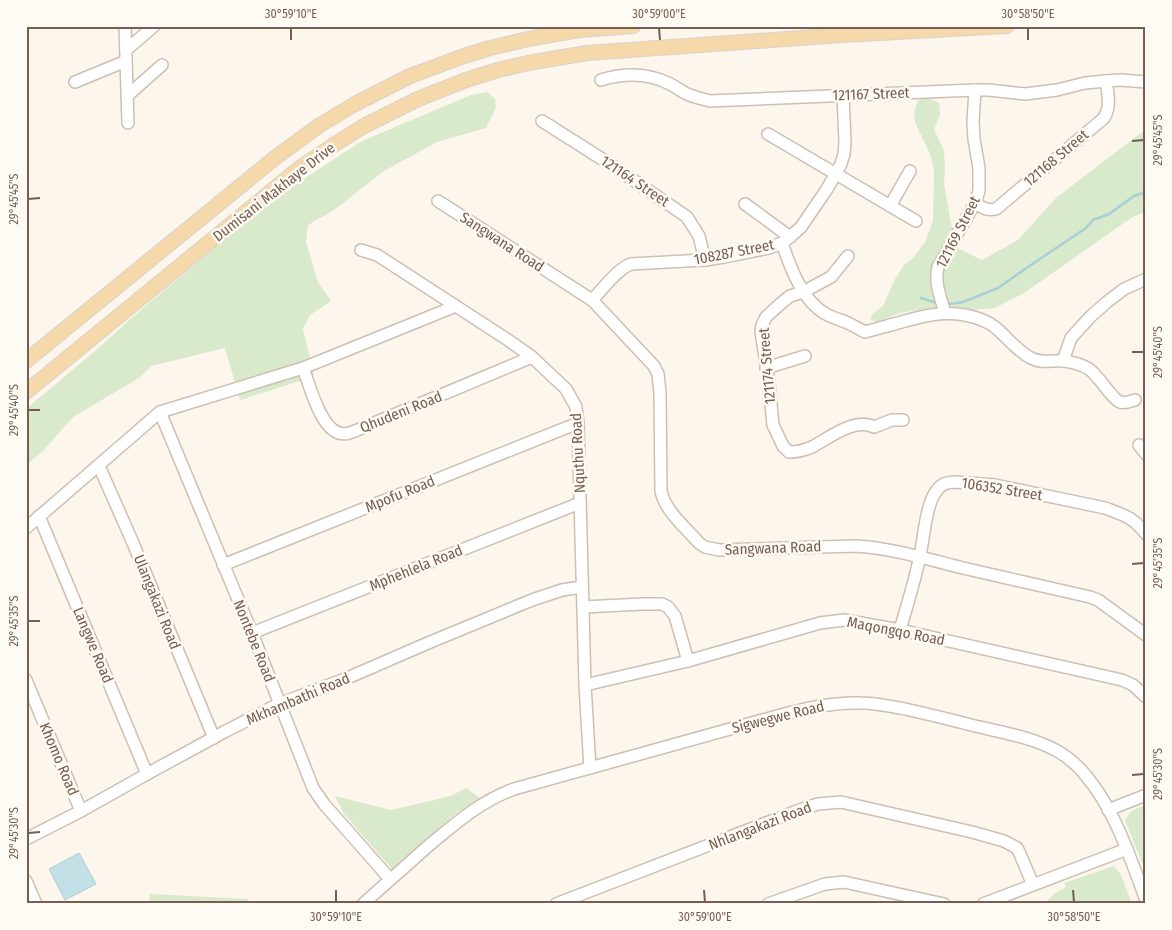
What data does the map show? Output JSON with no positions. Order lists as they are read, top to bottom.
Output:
{
  "streets": {
    "main road": ["Dumisani Makhaye Drive"],
    "street": [
      "121167 Street",
      "121168 Street",
      "121164 Street",
      "121169 Street",
      "Sangwana Road",
      "108287 Street",
      "121174 Street",
      "Qhudeni Road",
      "Nquthu Road",
      "106352 Street",
      "Mpofu Road",
      "Mphehlela Road",
      "Ulangakazi Road",
      "Maqongqo Road",
      "Nontebe Road",
      "Langwe Road",
      "Mkhambathi Road",
      "Sigwegwe Road",
      "Khomo Road",
      "Nhlangakazi Road"
    ]
  },
  "crossings": [
    ["121167 Street", "121168 Street"],
    ["121167 Street", "121169 Street"],
    ["121167 Street", "108287 Street"],
    ["121168 Street", "121169 Street"],
    ["121164 Street", "108287 Street"],
    ["Sangwana Road", "108287 Street"],
    ["Sangwana Road", "106352 Street"],
    ["Qhudeni Road", "Nquthu Road"],
    ["Nquthu Road", "Mpofu Road"],
    ["Nquthu Road", "Mphehlela Road"],
    ["Nquthu Road", "Maqongqo Road"],
    ["Nquthu Road", "Mkhambathi Road"],
    ["Nquthu Road", "Sigwegwe Road"],
    ["106352 Street", "Maqongqo Road"],
    ["Mpofu Road", "Nontebe Road"],
    ["Mphehlela Road", "Nontebe Road"],
    ["Ulangakazi Road", "Mkhambathi Road"],
    ["Nontebe Road", "Mkhambathi Road"],
    ["Nontebe Road", "Sigwegwe Road"],
    ["Langwe Road", "Mkhambathi Road"],
    ["Mkhambathi Road", "Khomo Road"]
  ],
  "coordinates": [
    "30°59'10\"E",
    "30°59'00\"E",
    "30°58'50\"E",
    "29°45'45\"S",
    "29°45'40\"S",
    "29°45'35\"S",
    "29°45'30\"S"
  ]
}
